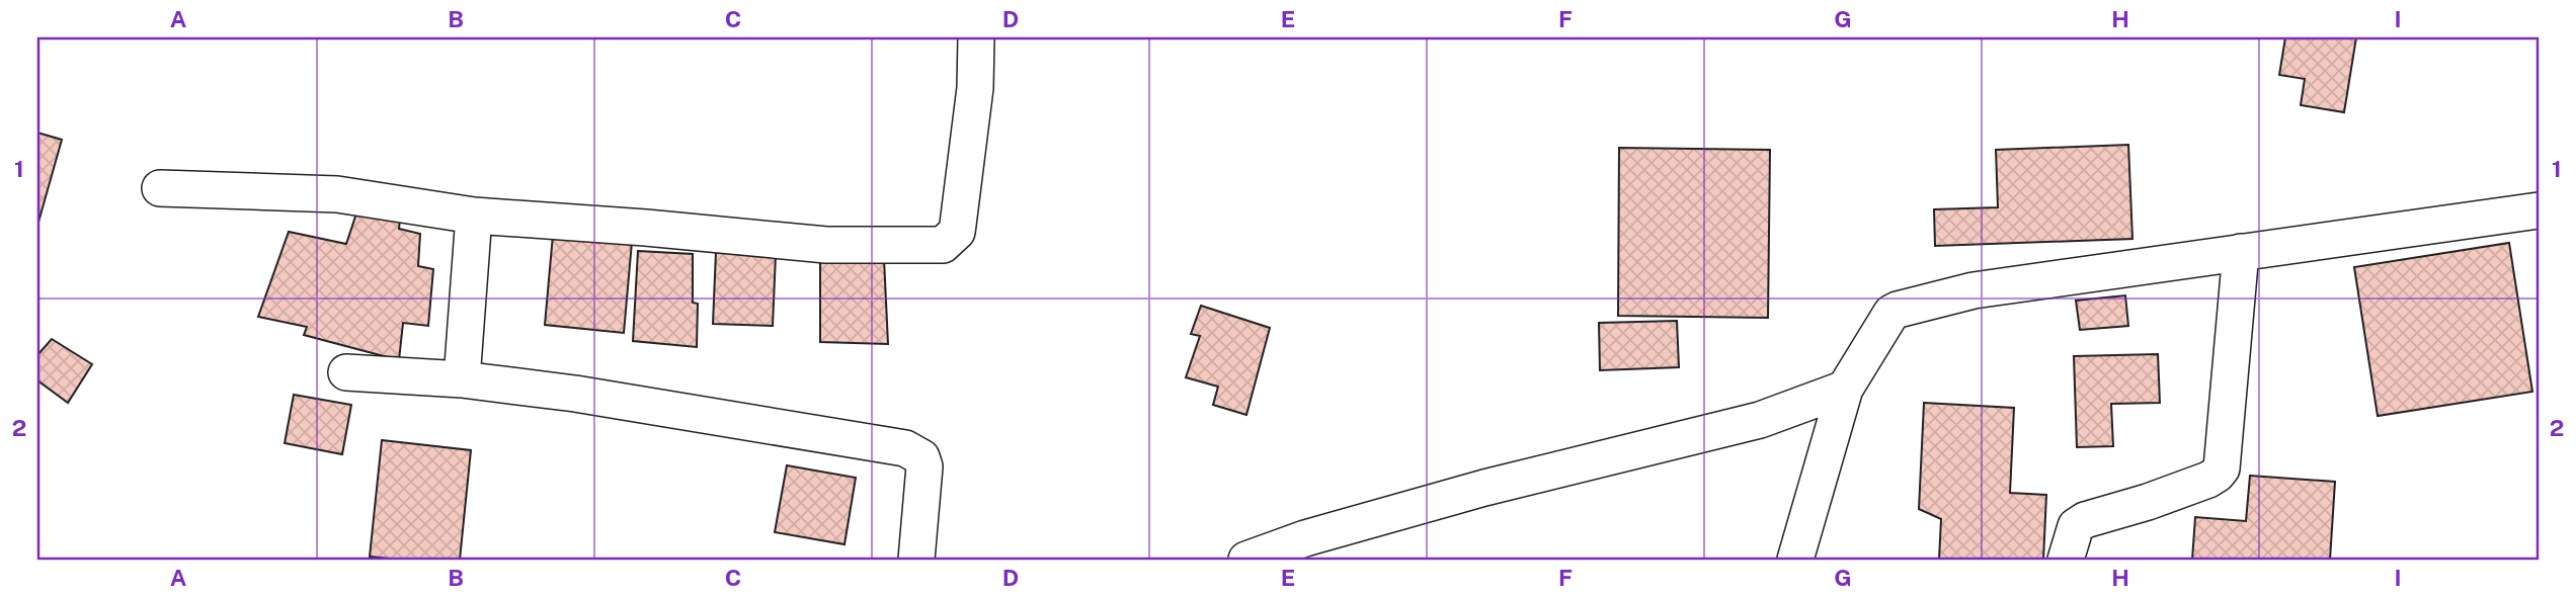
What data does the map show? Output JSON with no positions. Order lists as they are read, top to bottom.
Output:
{
  "grid": {
    "columns": [
      "A",
      "B",
      "C",
      "D",
      "E",
      "F",
      "G",
      "H",
      "I"
    ],
    "rows": ["1", "2"]
  }
}
